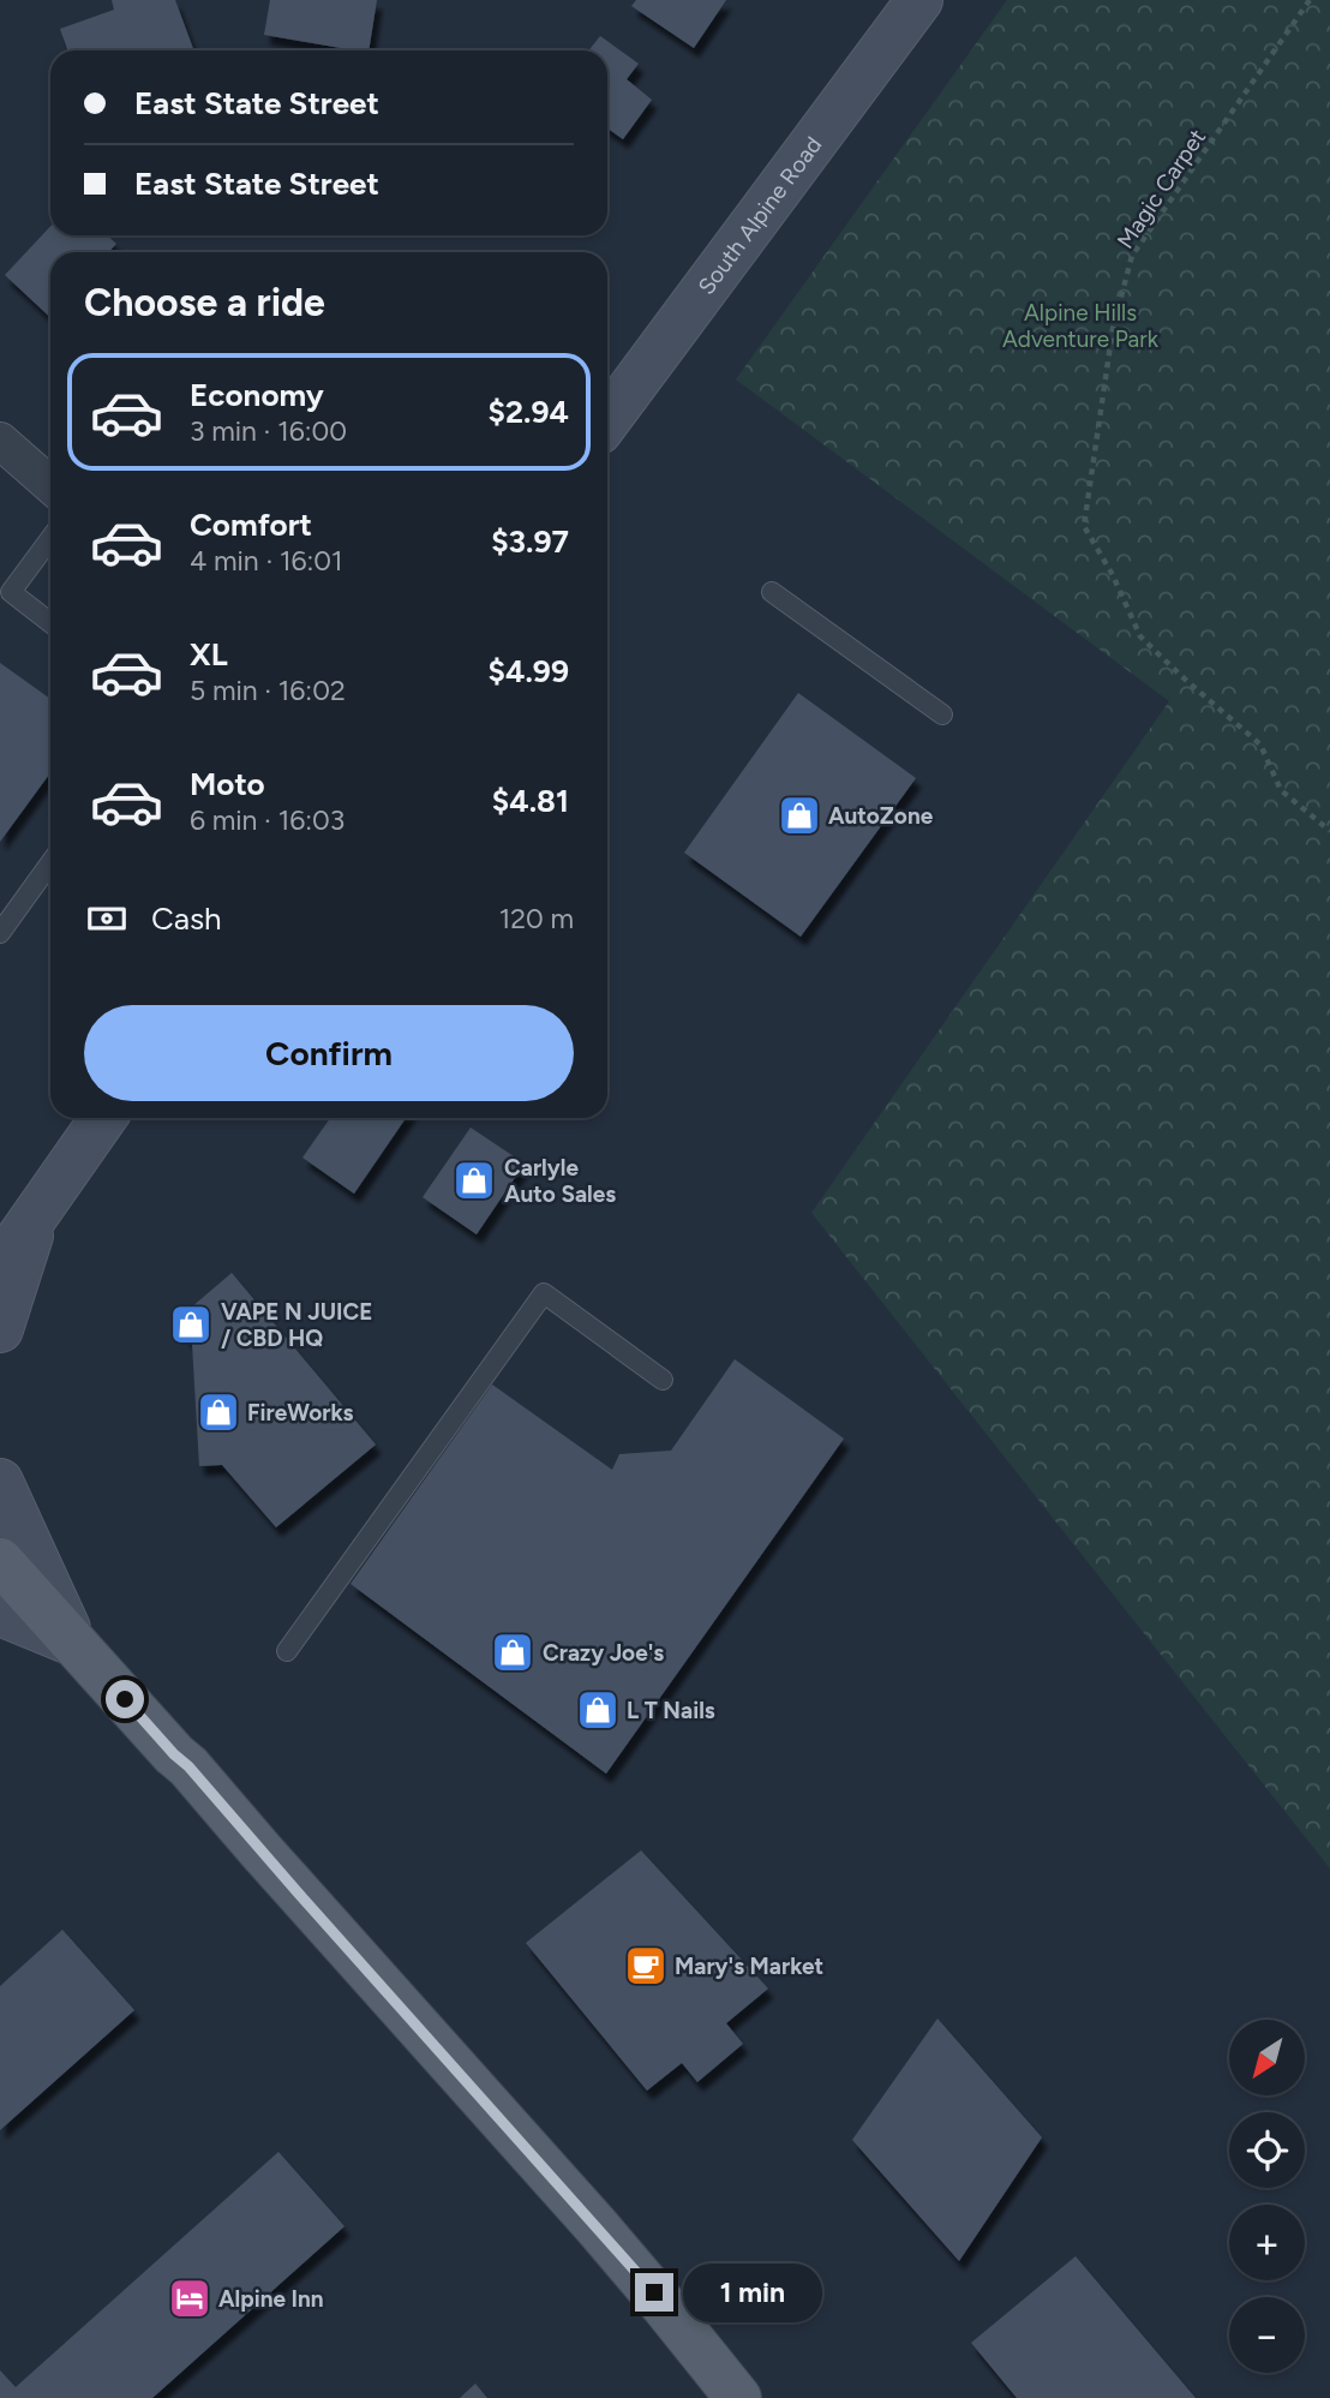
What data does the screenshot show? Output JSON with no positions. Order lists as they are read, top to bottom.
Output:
{
  "streets": {
    "main road": ["South Alpine Road"],
    "path": ["Magic Carpet"]
  },
  "parks": ["Alpine Hills Adventure Park"],
  "places": {
    "shop": [
      "AutoZone",
      "Carlyle Auto Sales",
      "VAPE N JUICE / CBD HQ",
      "FireWorks",
      "Crazy Joe's",
      "L T Nails"
    ],
    "cafe": ["Mary's Market"],
    "hotel": ["Alpine Inn"]
  },
  "north": "bottom left",
  "page": {
    "banner": ["East State Street", "East State Street"],
    "heading": "Choose a ride",
    "list": [
      {
        "name": "Economy",
        "note": "3 min · 16:00",
        "value": "$2.94"
      },
      {
        "name": "Comfort",
        "note": "4 min · 16:01",
        "value": "$3.97"
      },
      {
        "name": "XL",
        "note": "5 min · 16:02",
        "value": "$4.99"
      },
      {
        "name": "Moto",
        "note": "6 min · 16:03",
        "value": "$4.81"
      }
    ],
    "pay": ["Cash", "120 m"],
    "buttons": "Confirm",
    "map_buttons": ["+", "−"],
    "bubble": "1 min"
  }
}
